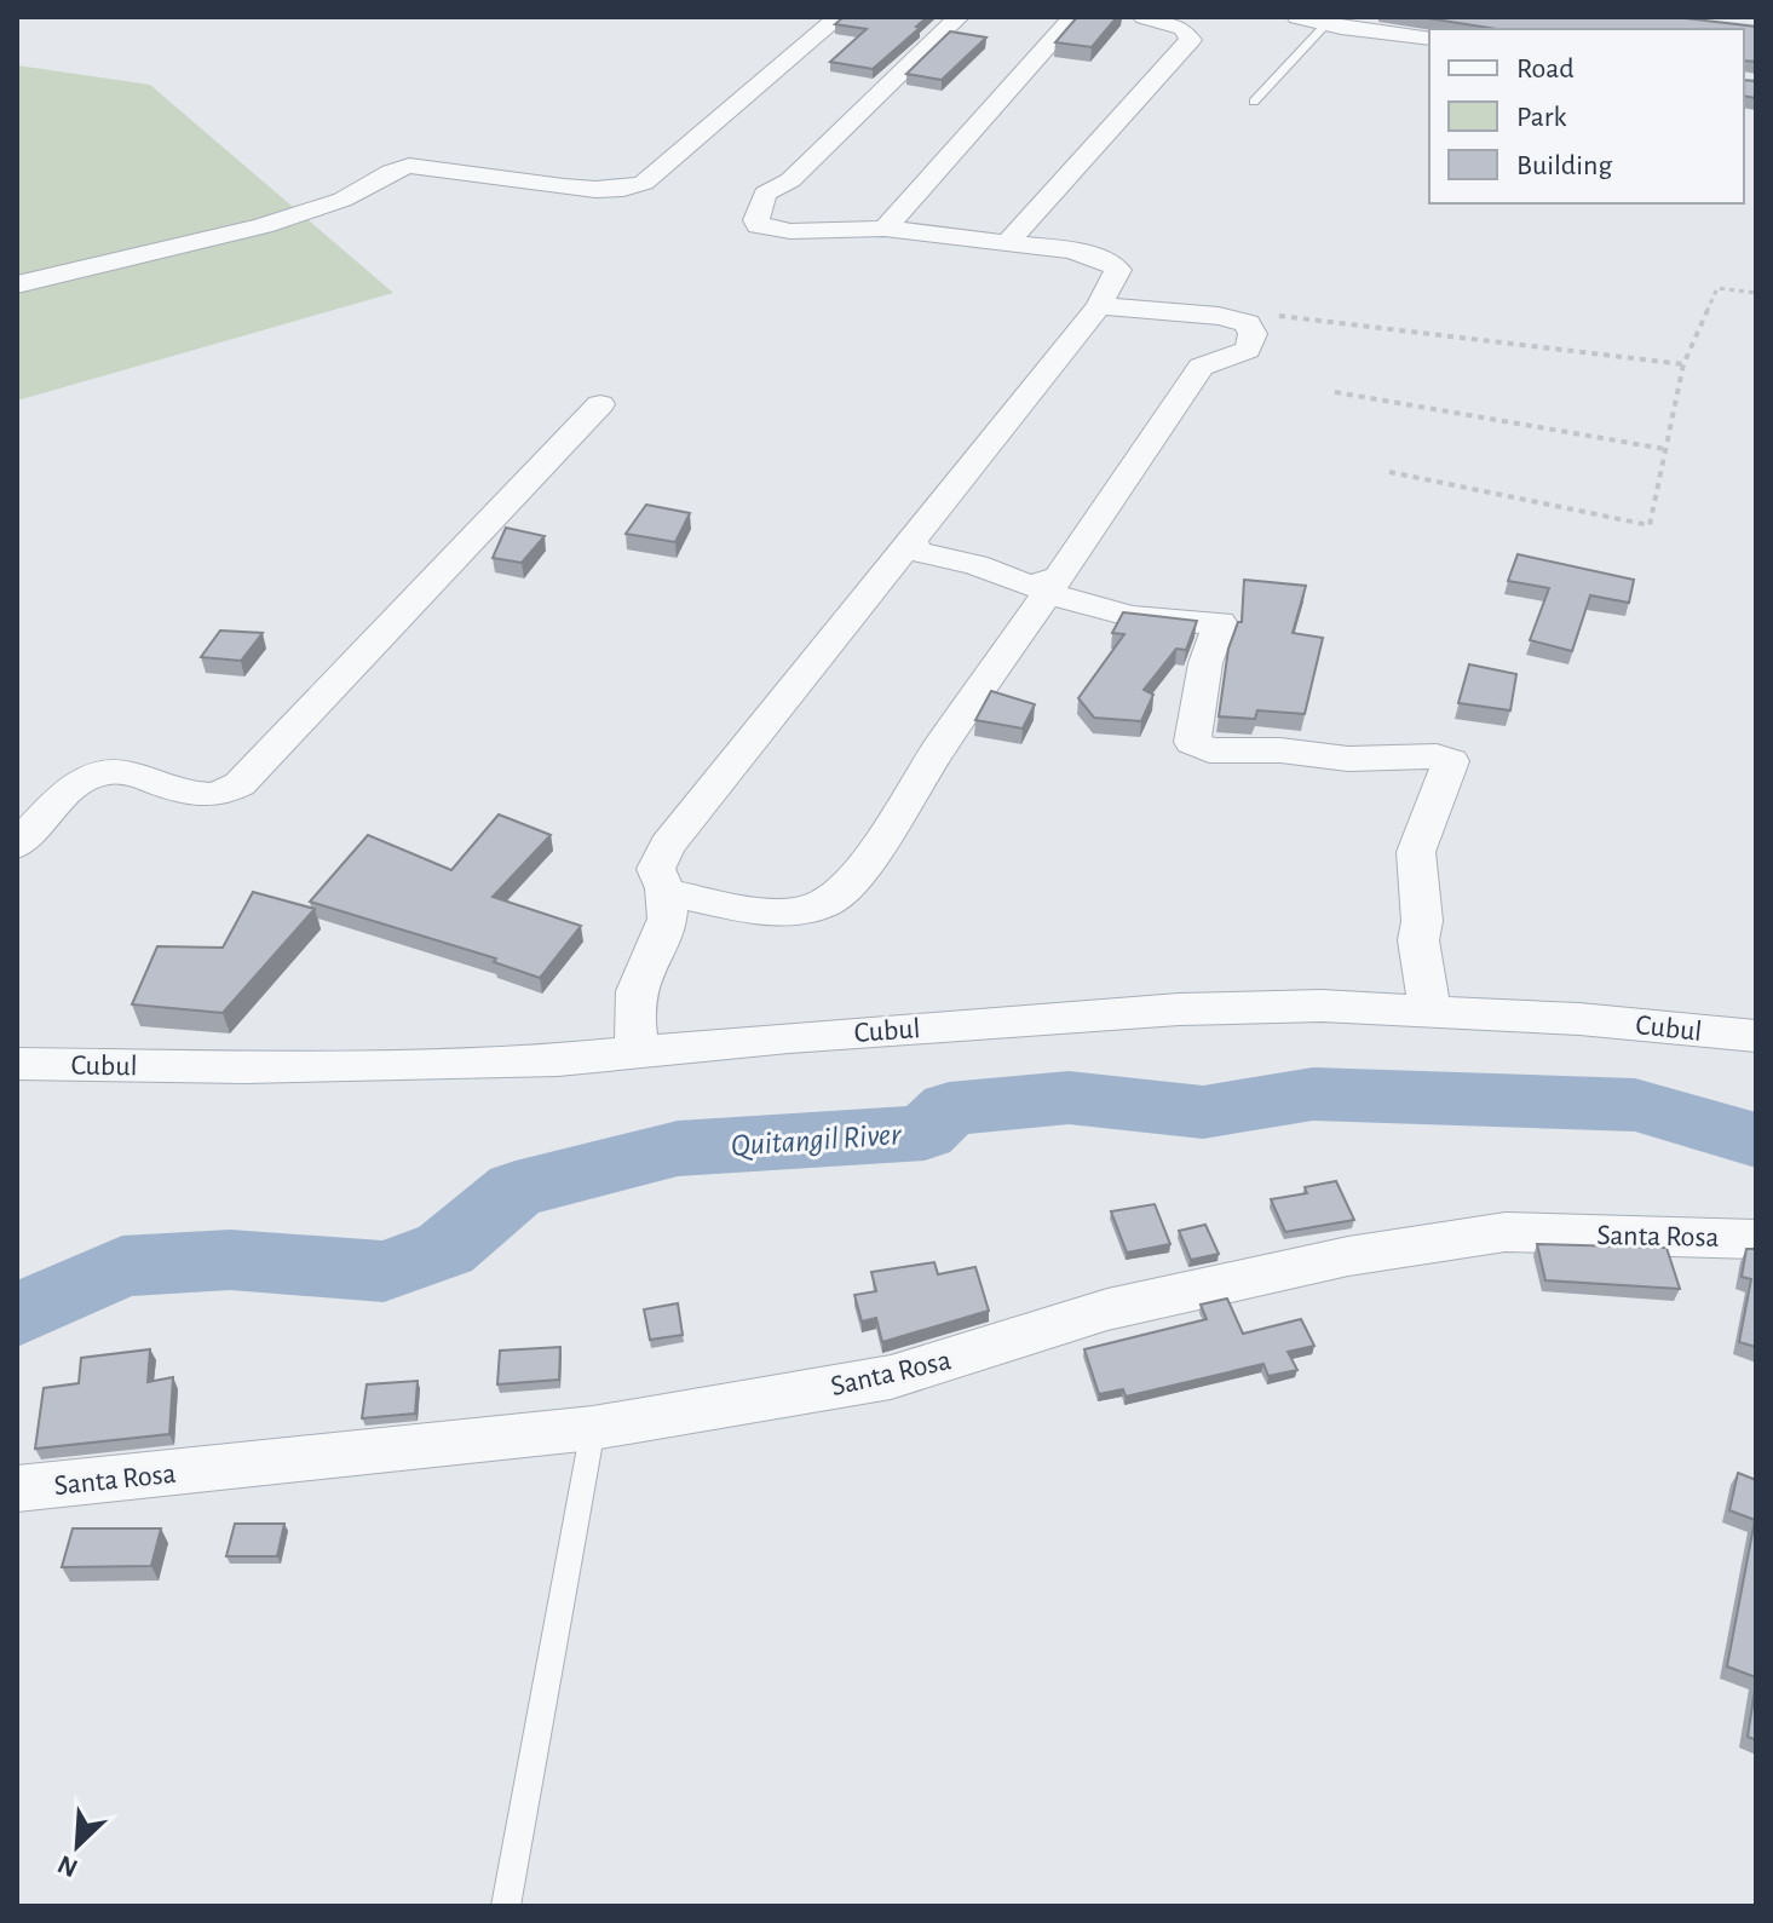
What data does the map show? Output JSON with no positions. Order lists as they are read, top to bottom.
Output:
{
  "streets": {
    "street": ["Cubul", "Santa Rosa"]
  },
  "water": ["Quitangil River"],
  "legend": ["Road", "Park", "Building"],
  "north": "bottom left"
}
